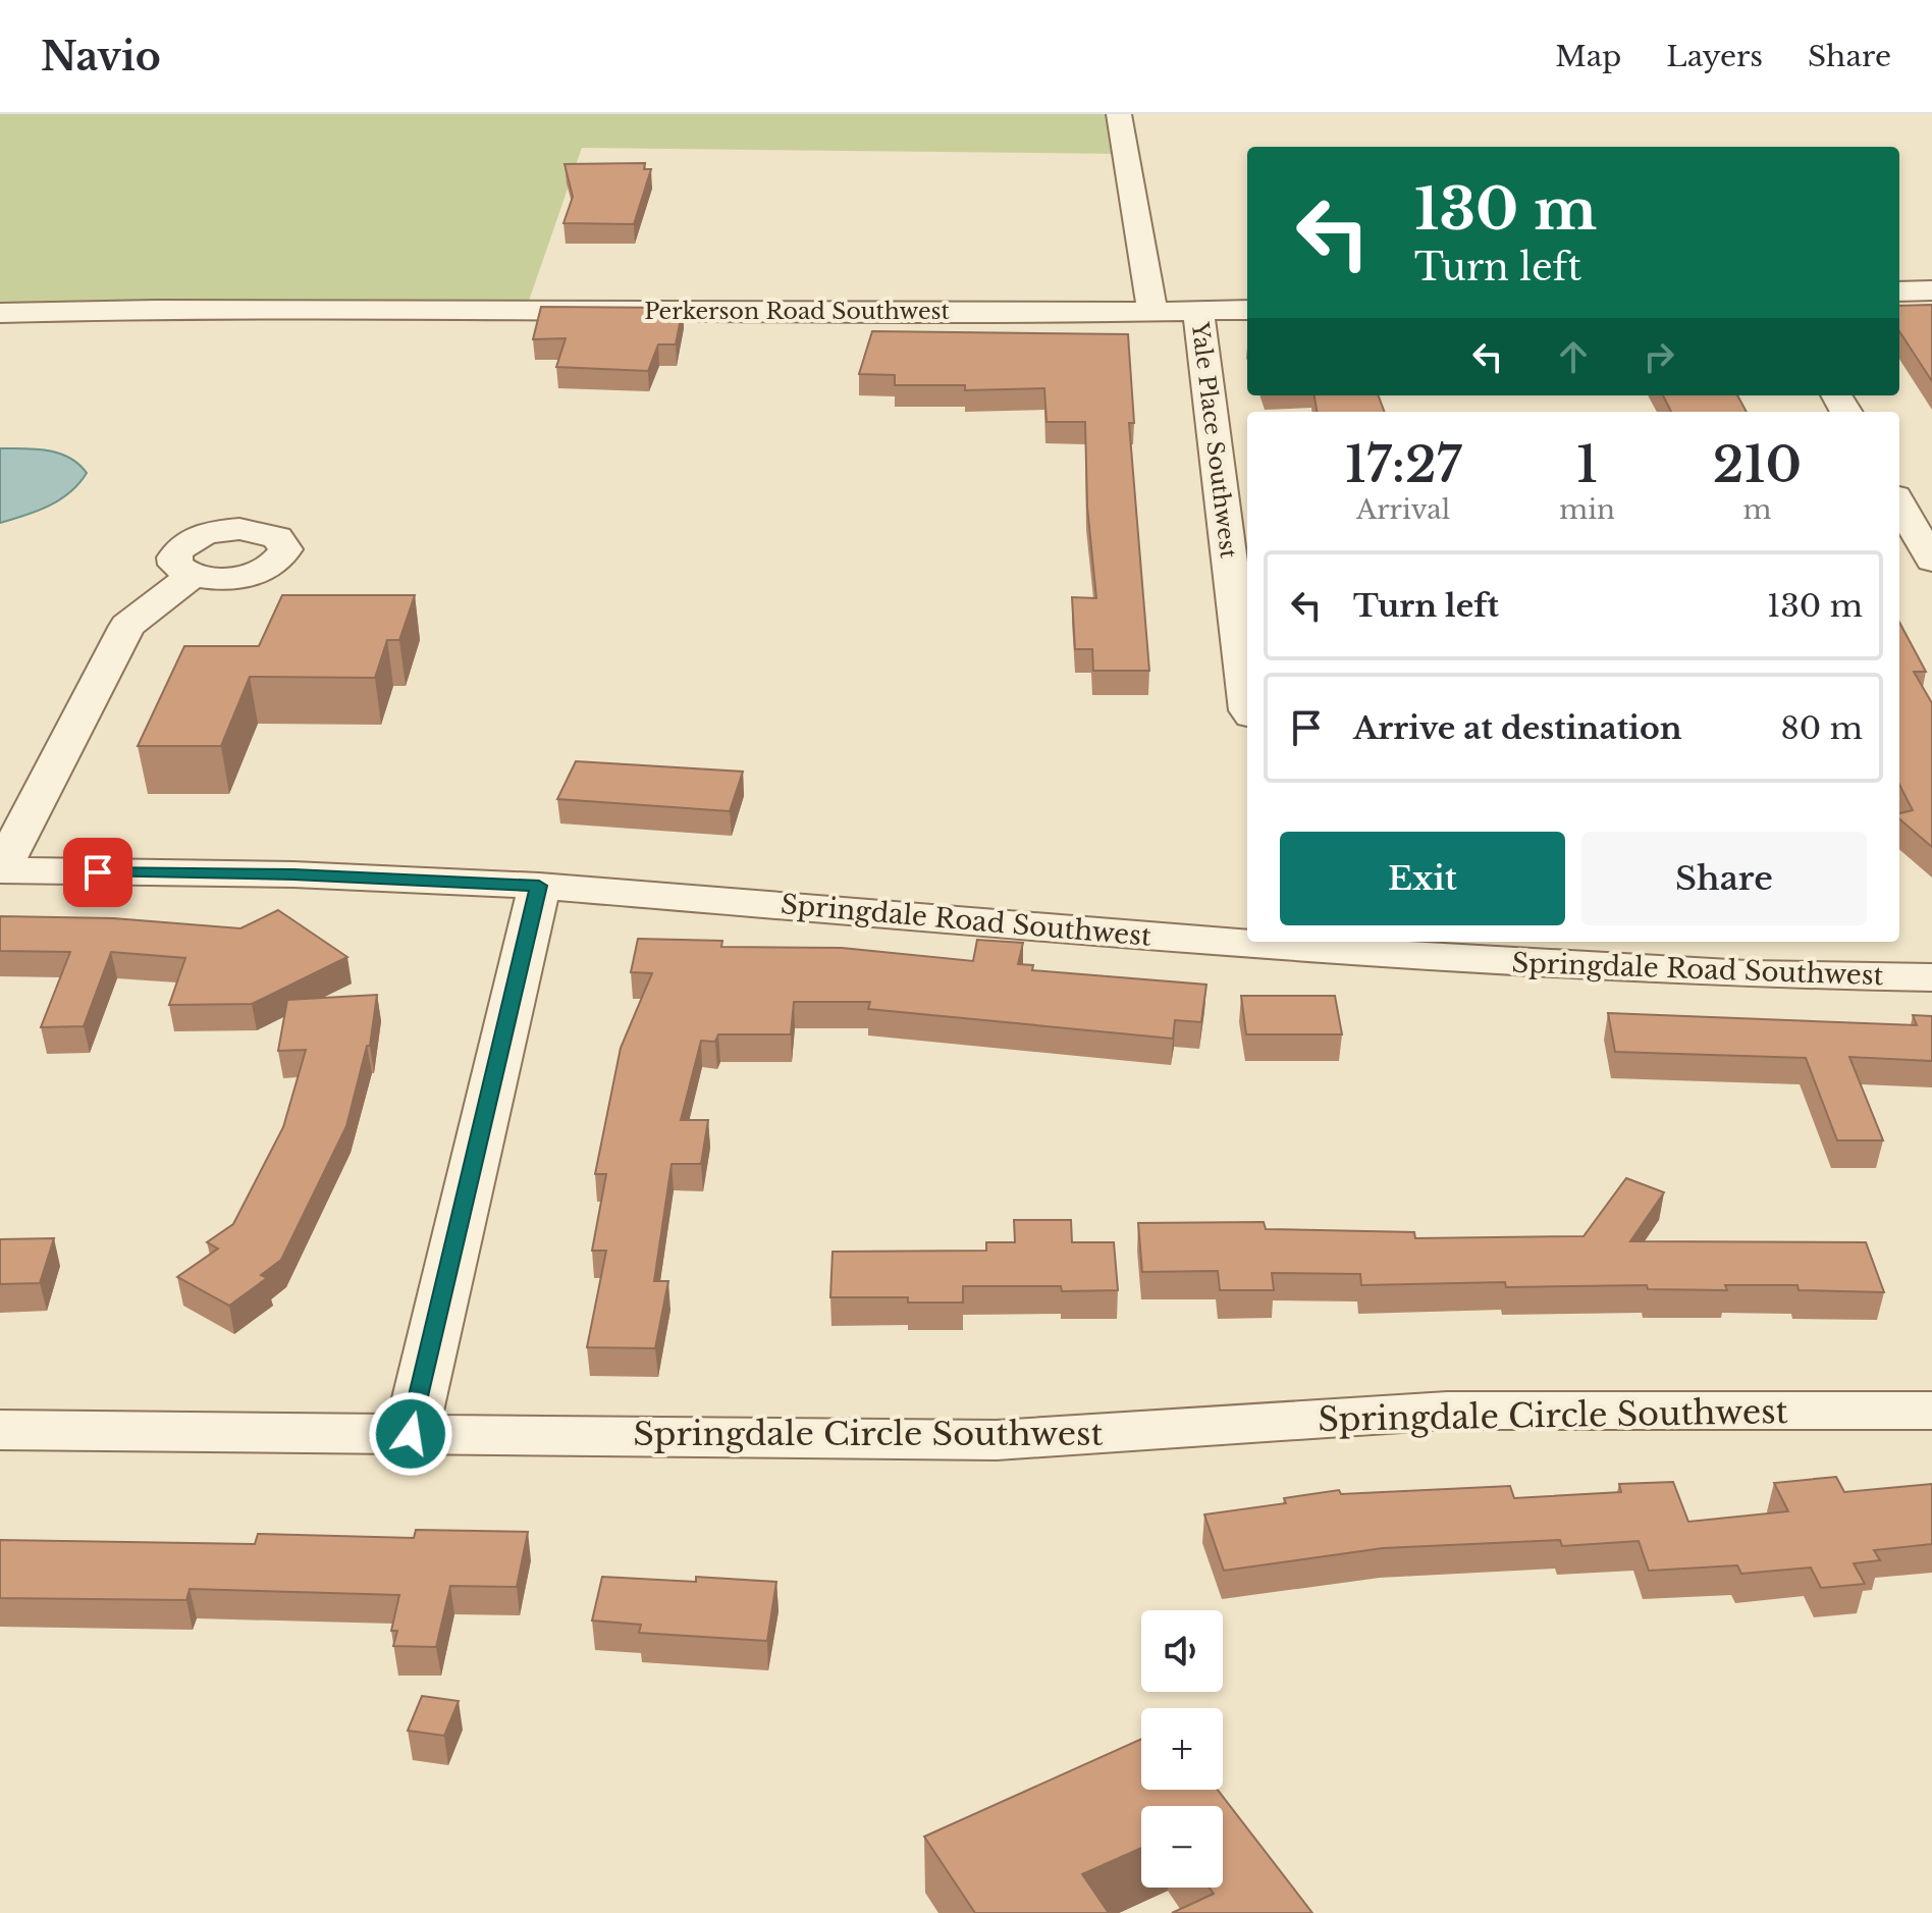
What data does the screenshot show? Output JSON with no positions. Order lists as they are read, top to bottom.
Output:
{
  "streets": {
    "street": [
      "Perkerson Road Southwest",
      "Yale Place Southwest",
      "Springdale Road Southwest",
      "Springdale Circle Southwest"
    ]
  },
  "crossings": [
    ["Perkerson Road Southwest", "Yale Place Southwest"]
  ],
  "page": {
    "header": "Navio",
    "nav": ["Map", "Layers", "Share"],
    "turn": ["130 m", "Turn left"],
    "eta": [
      "17:27",
      "Arrival",
      "1",
      "min",
      "210",
      "m"
    ],
    "list": [
      {
        "name": "Turn left",
        "value": "130 m"
      },
      {
        "name": "Arrive at destination",
        "value": "80 m"
      }
    ],
    "buttons": ["Exit", "Share"],
    "map_buttons": ["+", "−"]
  }
}
